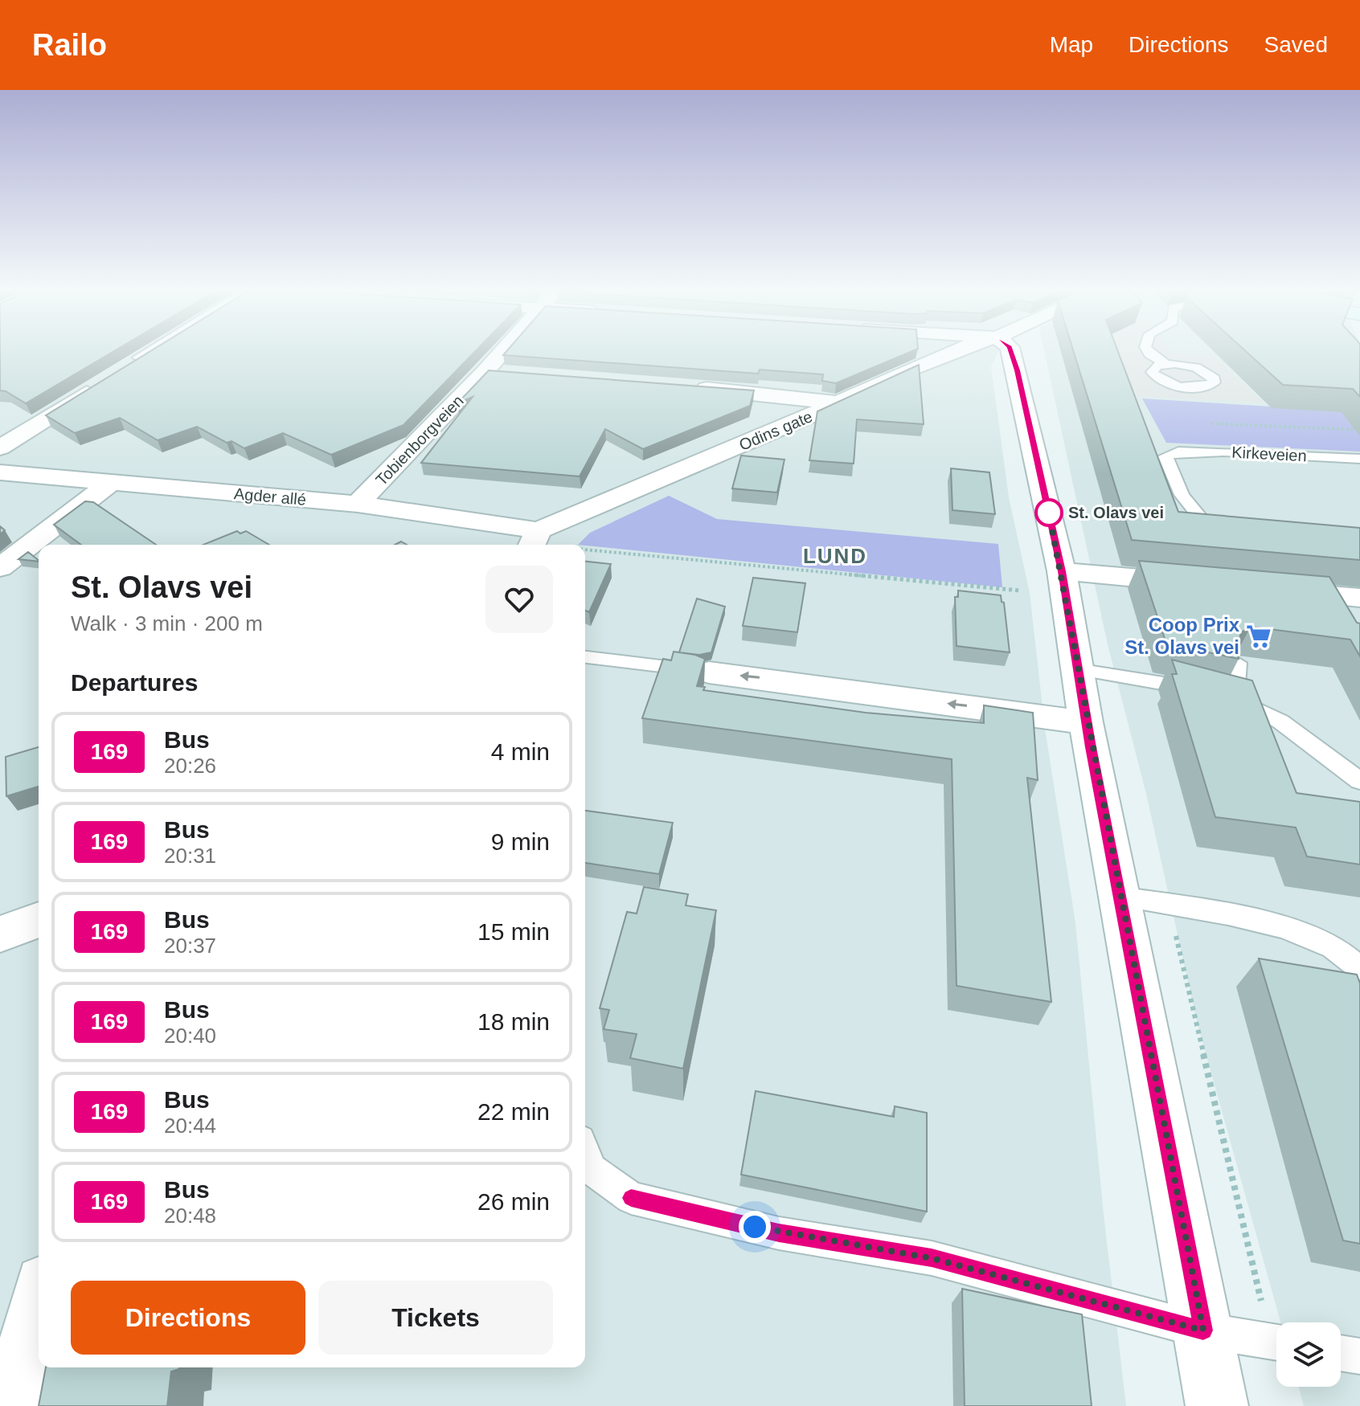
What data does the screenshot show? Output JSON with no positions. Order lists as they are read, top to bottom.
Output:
{
  "streets": {
    "street": ["Odins gate", "Tobienborgveien", "Agder allé"],
    "lane": ["Kirkeveien"]
  },
  "crossings": [
    ["Odins gate", "Agder allé"],
    ["Tobienborgveien", "Agder allé"]
  ],
  "districts": ["LUND"],
  "places": {
    "other": ["St. Olavs vei"],
    "supermarket": ["Coop Prix St. Olavs vei"]
  },
  "lines": ["bus line 169"],
  "page": {
    "header": "Railo",
    "nav": ["Map", "Directions", "Saved"],
    "heading": [
      ["St. Olavs vei", "Walk · 3 min · 200 m"],
      "Departures"
    ],
    "list": [
      {
        "mark": "169",
        "name": "Bus",
        "note": "20:26",
        "value": "4 min"
      },
      {
        "mark": "169",
        "name": "Bus",
        "note": "20:31",
        "value": "9 min"
      },
      {
        "mark": "169",
        "name": "Bus",
        "note": "20:37",
        "value": "15 min"
      },
      {
        "mark": "169",
        "name": "Bus",
        "note": "20:40",
        "value": "18 min"
      },
      {
        "mark": "169",
        "name": "Bus",
        "note": "20:44",
        "value": "22 min"
      },
      {
        "mark": "169",
        "name": "Bus",
        "note": "20:48",
        "value": "26 min"
      }
    ],
    "buttons": ["Directions", "Tickets"]
  }
}
